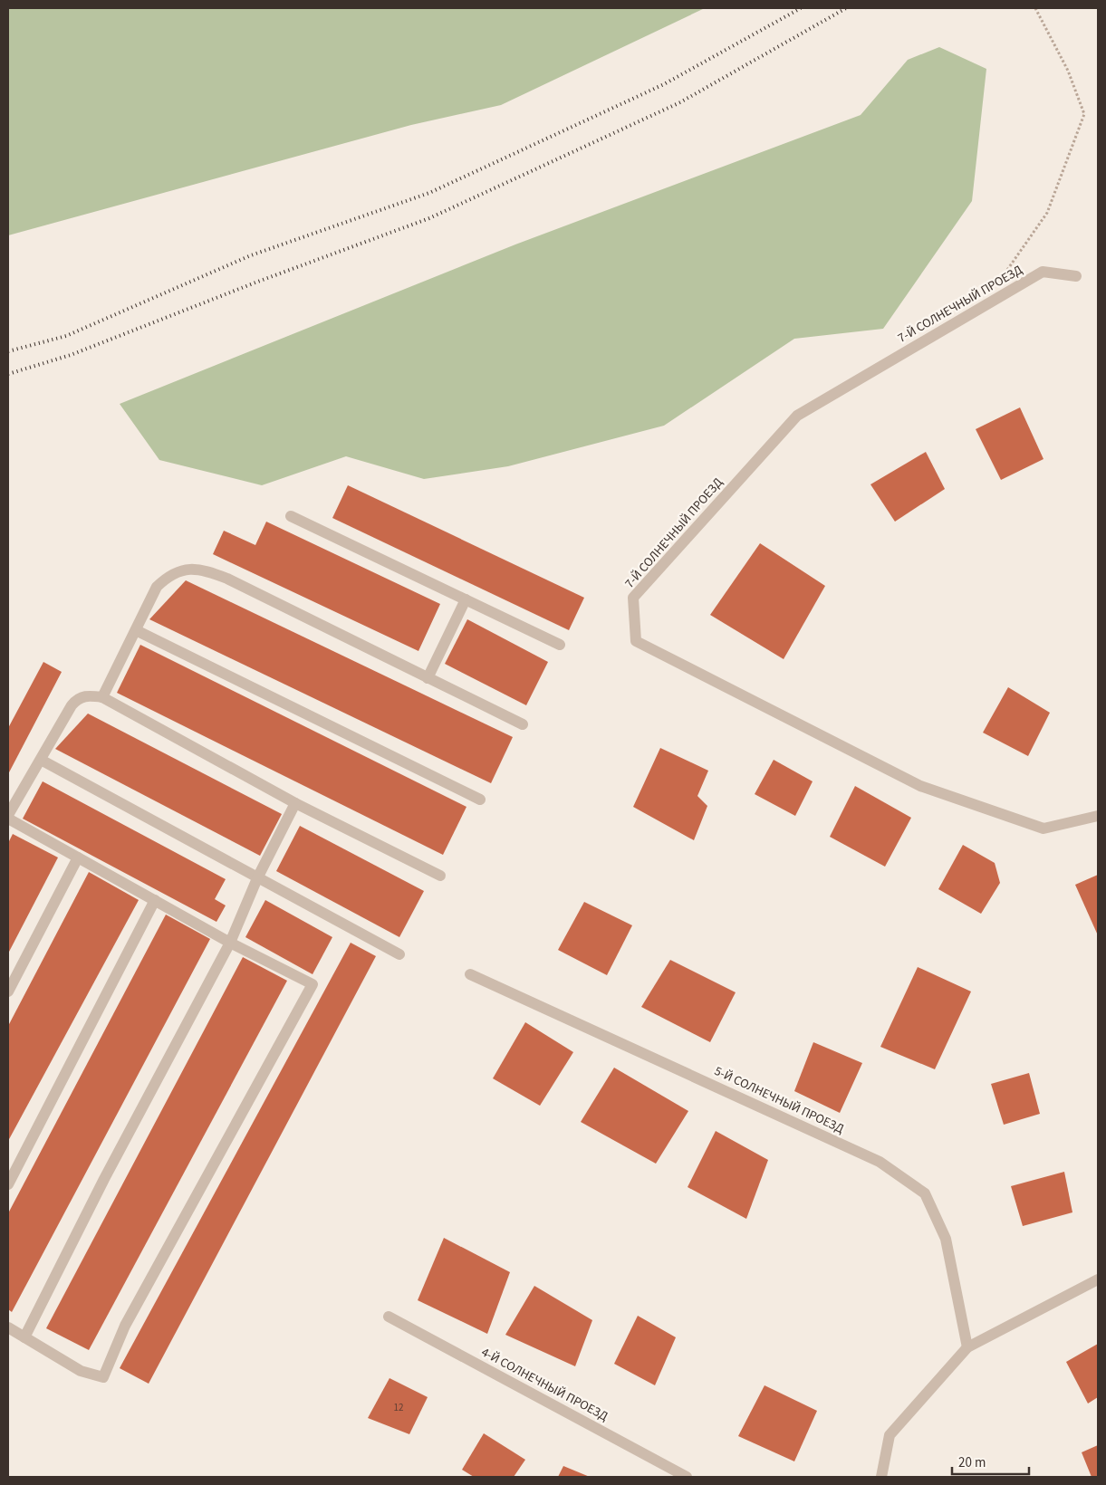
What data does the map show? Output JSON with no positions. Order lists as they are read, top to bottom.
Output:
{
  "streets": {
    "street": ["7-Й СОЛНЕЧНЫЙ ПРОЕЗД", "5-Й СОЛНЕЧНЫЙ ПРОЕЗД", "4-Й СОЛНЕЧНЫЙ ПРОЕЗД"]
  },
  "house_numbers": ["12"],
  "scale_bar": "20 m"
}
